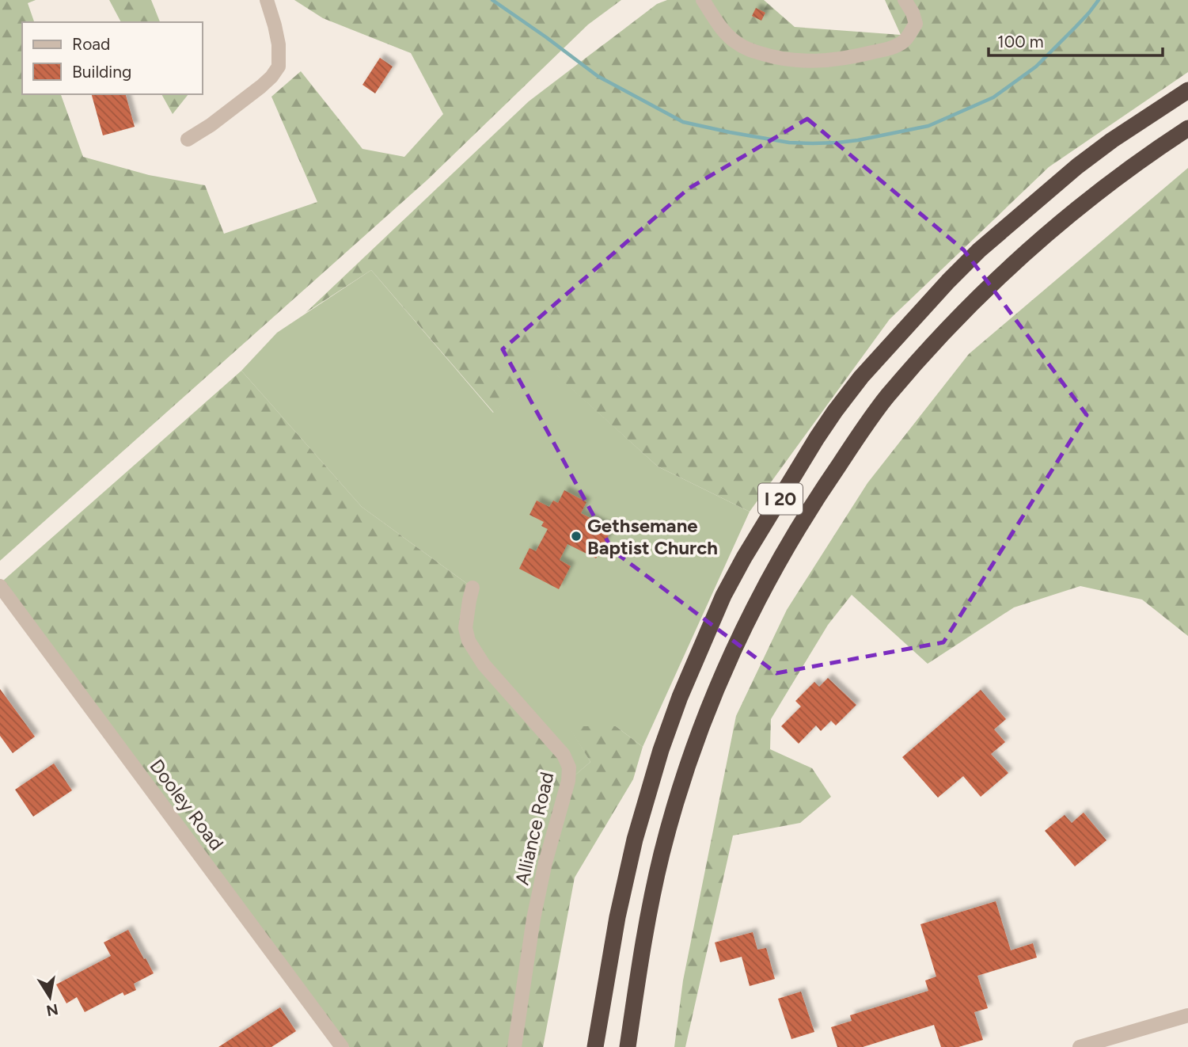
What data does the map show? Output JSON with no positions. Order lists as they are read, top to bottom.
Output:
{
  "streets": {
    "highway": ["I 20"],
    "street": ["Dooley Road", "Alliance Road"]
  },
  "places": ["Gethsemane Baptist Church"],
  "legend": ["Road", "Building"],
  "scale_bar": "100 m",
  "north": "bottom"
}
